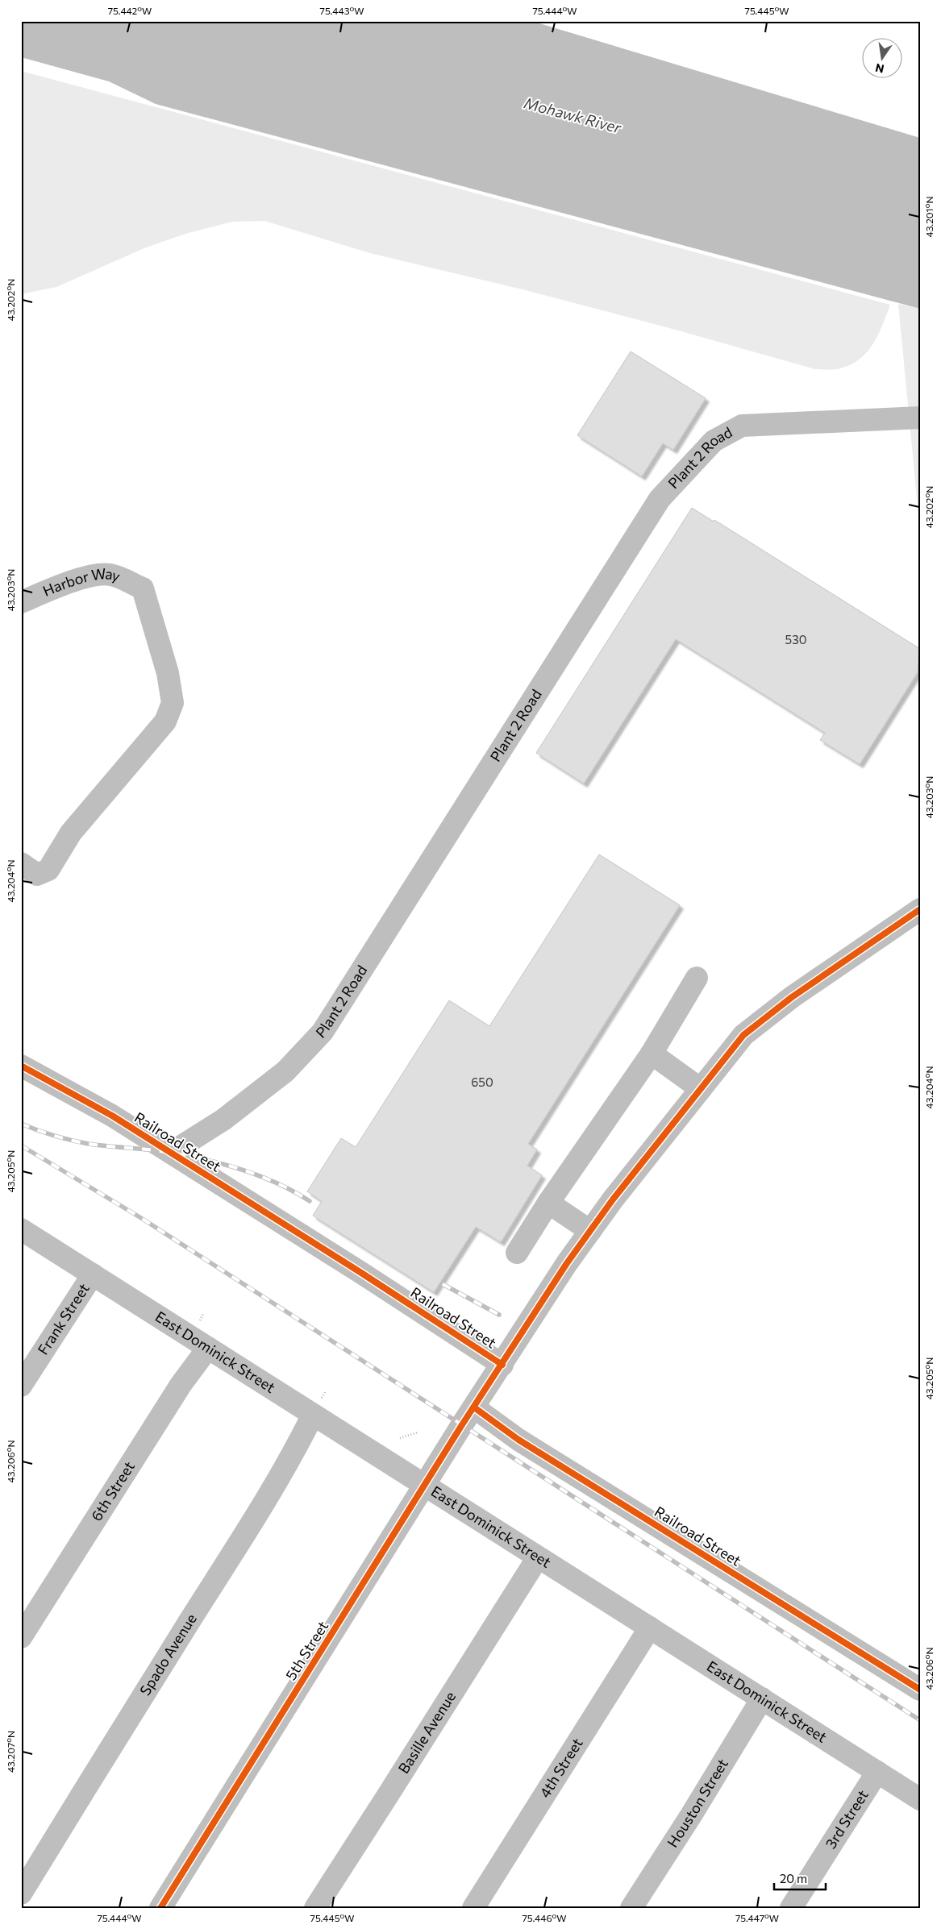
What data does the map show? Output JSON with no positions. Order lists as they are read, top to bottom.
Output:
{
  "streets": {
    "street": [
      "Plant 2 Road",
      "Harbor Way",
      "Railroad Street",
      "Frank Street",
      "East Dominick Street",
      "6th Street",
      "5th Street",
      "Spado Avenue",
      "Basille Avenue",
      "4th Street",
      "Houston Street",
      "3rd Street"
    ]
  },
  "crossings": [
    ["Plant 2 Road", "Railroad Street"],
    ["Railroad Street", "5th Street"],
    ["Frank Street", "East Dominick Street"],
    ["East Dominick Street", "6th Street"],
    ["East Dominick Street", "5th Street"],
    ["East Dominick Street", "Spado Avenue"],
    ["East Dominick Street", "Basille Avenue"],
    ["East Dominick Street", "4th Street"],
    ["East Dominick Street", "Houston Street"],
    ["East Dominick Street", "3rd Street"]
  ],
  "water": ["Mohawk River"],
  "house_numbers": ["530", "650"],
  "scale_bar": "20 m",
  "north": "bottom",
  "coordinates": [
    "75.442°W",
    "75.443°W",
    "75.444°W",
    "75.445°W",
    "43.201°N",
    "43.202°N",
    "43.203°N",
    "43.204°N",
    "43.205°N",
    "43.206°N",
    "43.207°N",
    "75.446°W",
    "75.447°W"
  ]
}
